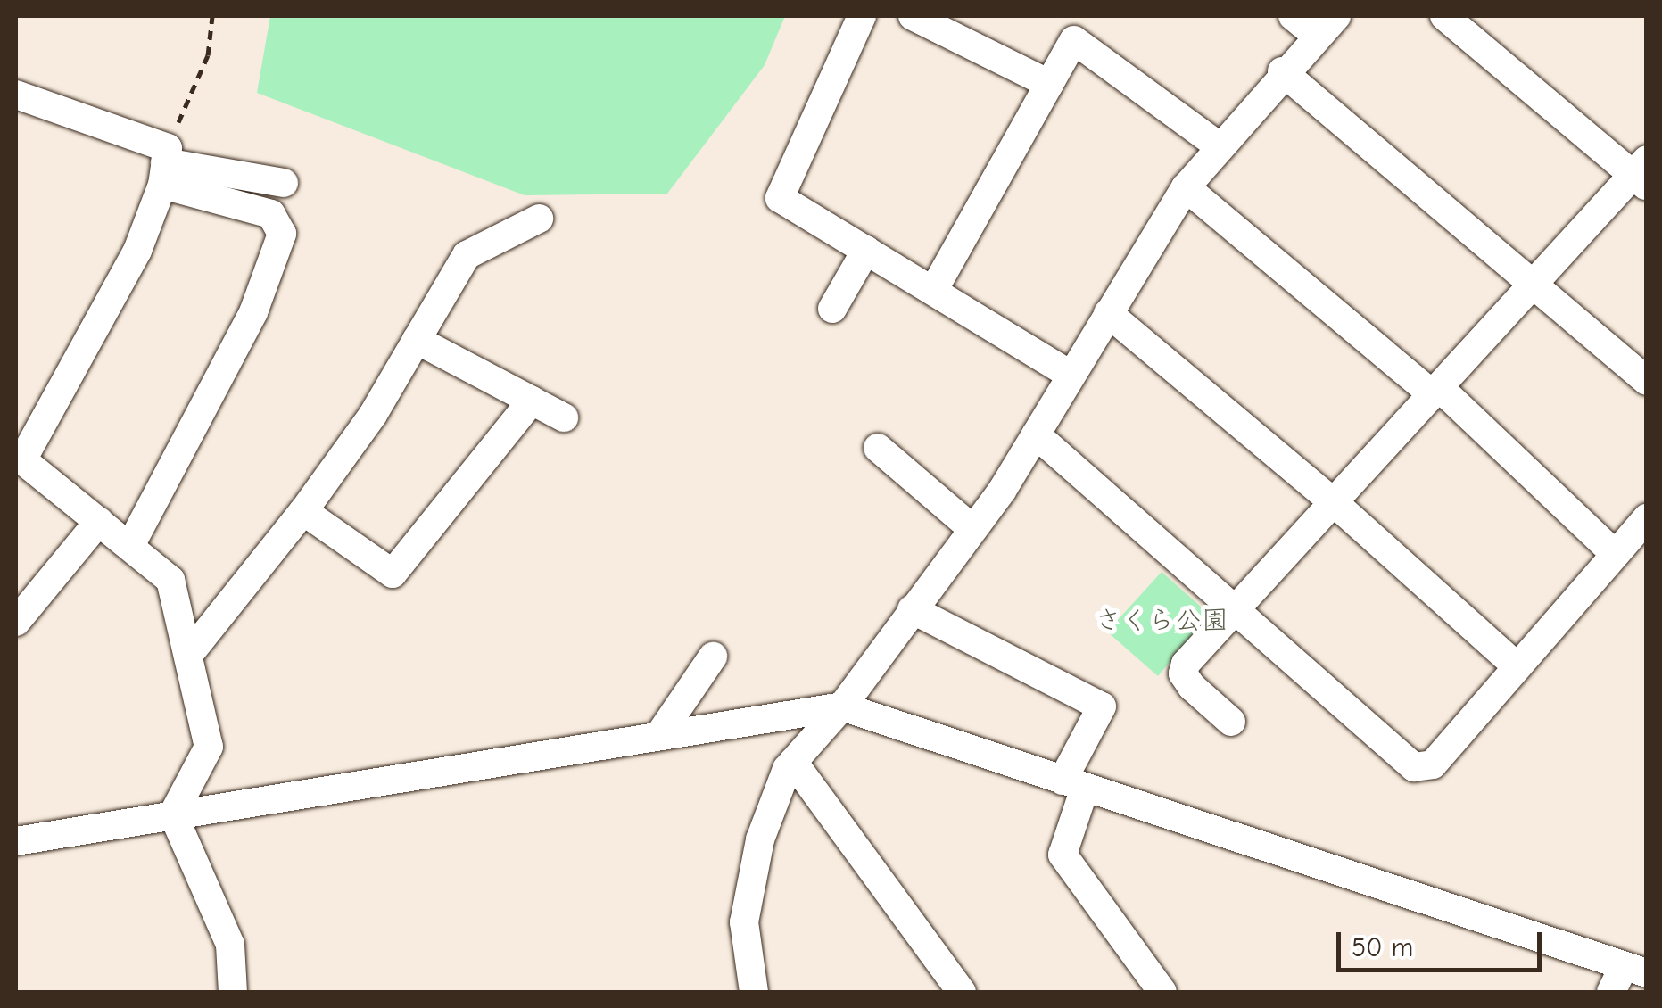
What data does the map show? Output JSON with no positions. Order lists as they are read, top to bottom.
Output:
{
  "parks": ["さくら公園"],
  "scale_bar": "50 m"
}
